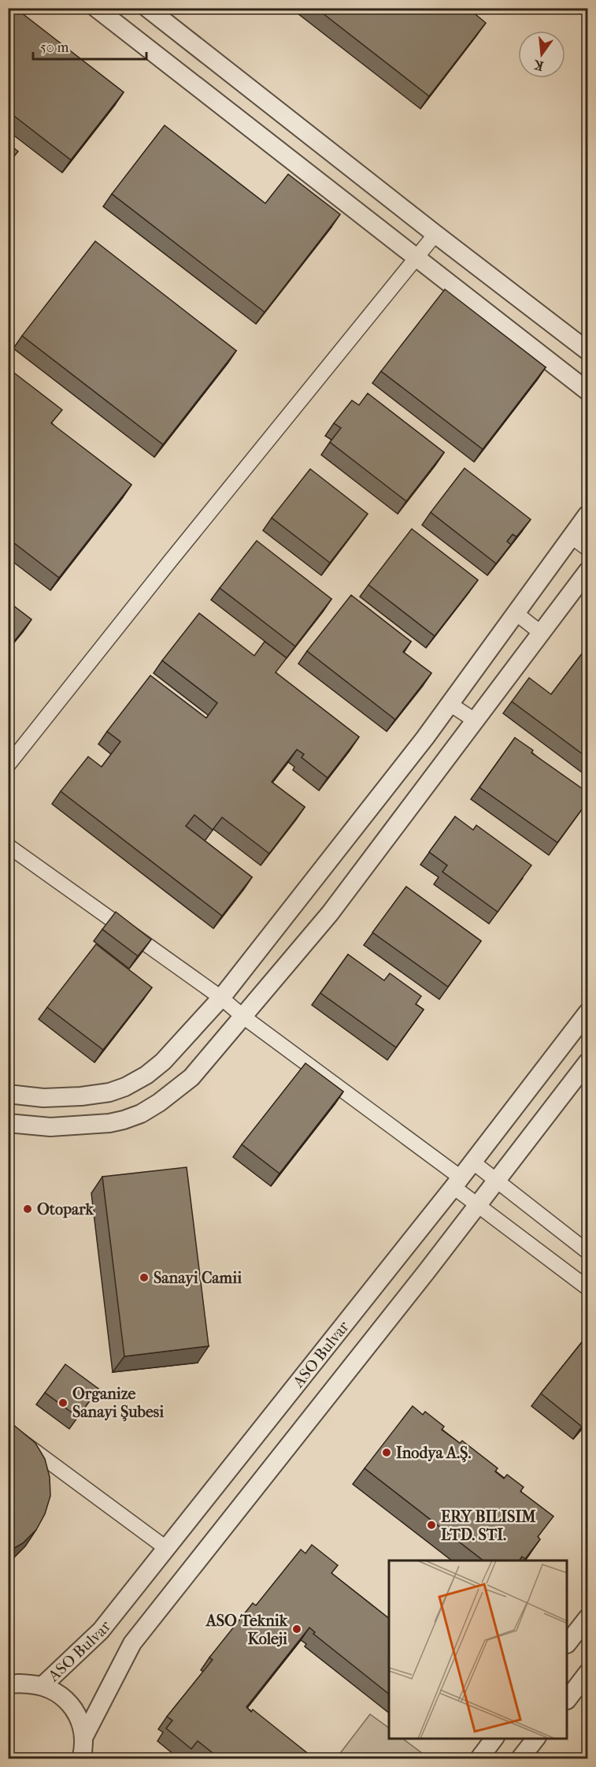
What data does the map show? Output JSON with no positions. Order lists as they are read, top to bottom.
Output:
{
  "streets": {
    "street": ["ASO Bulvar"]
  },
  "places": [
    "Otopark",
    "Sanayi Camii",
    "Organize Sanayi Şubesi",
    "Inodya A.Ş.",
    "ERY BILISIM LTD. STI.",
    "ASO Teknik Koleji"
  ],
  "scale_bar": "50 m",
  "north": "bottom"
}
